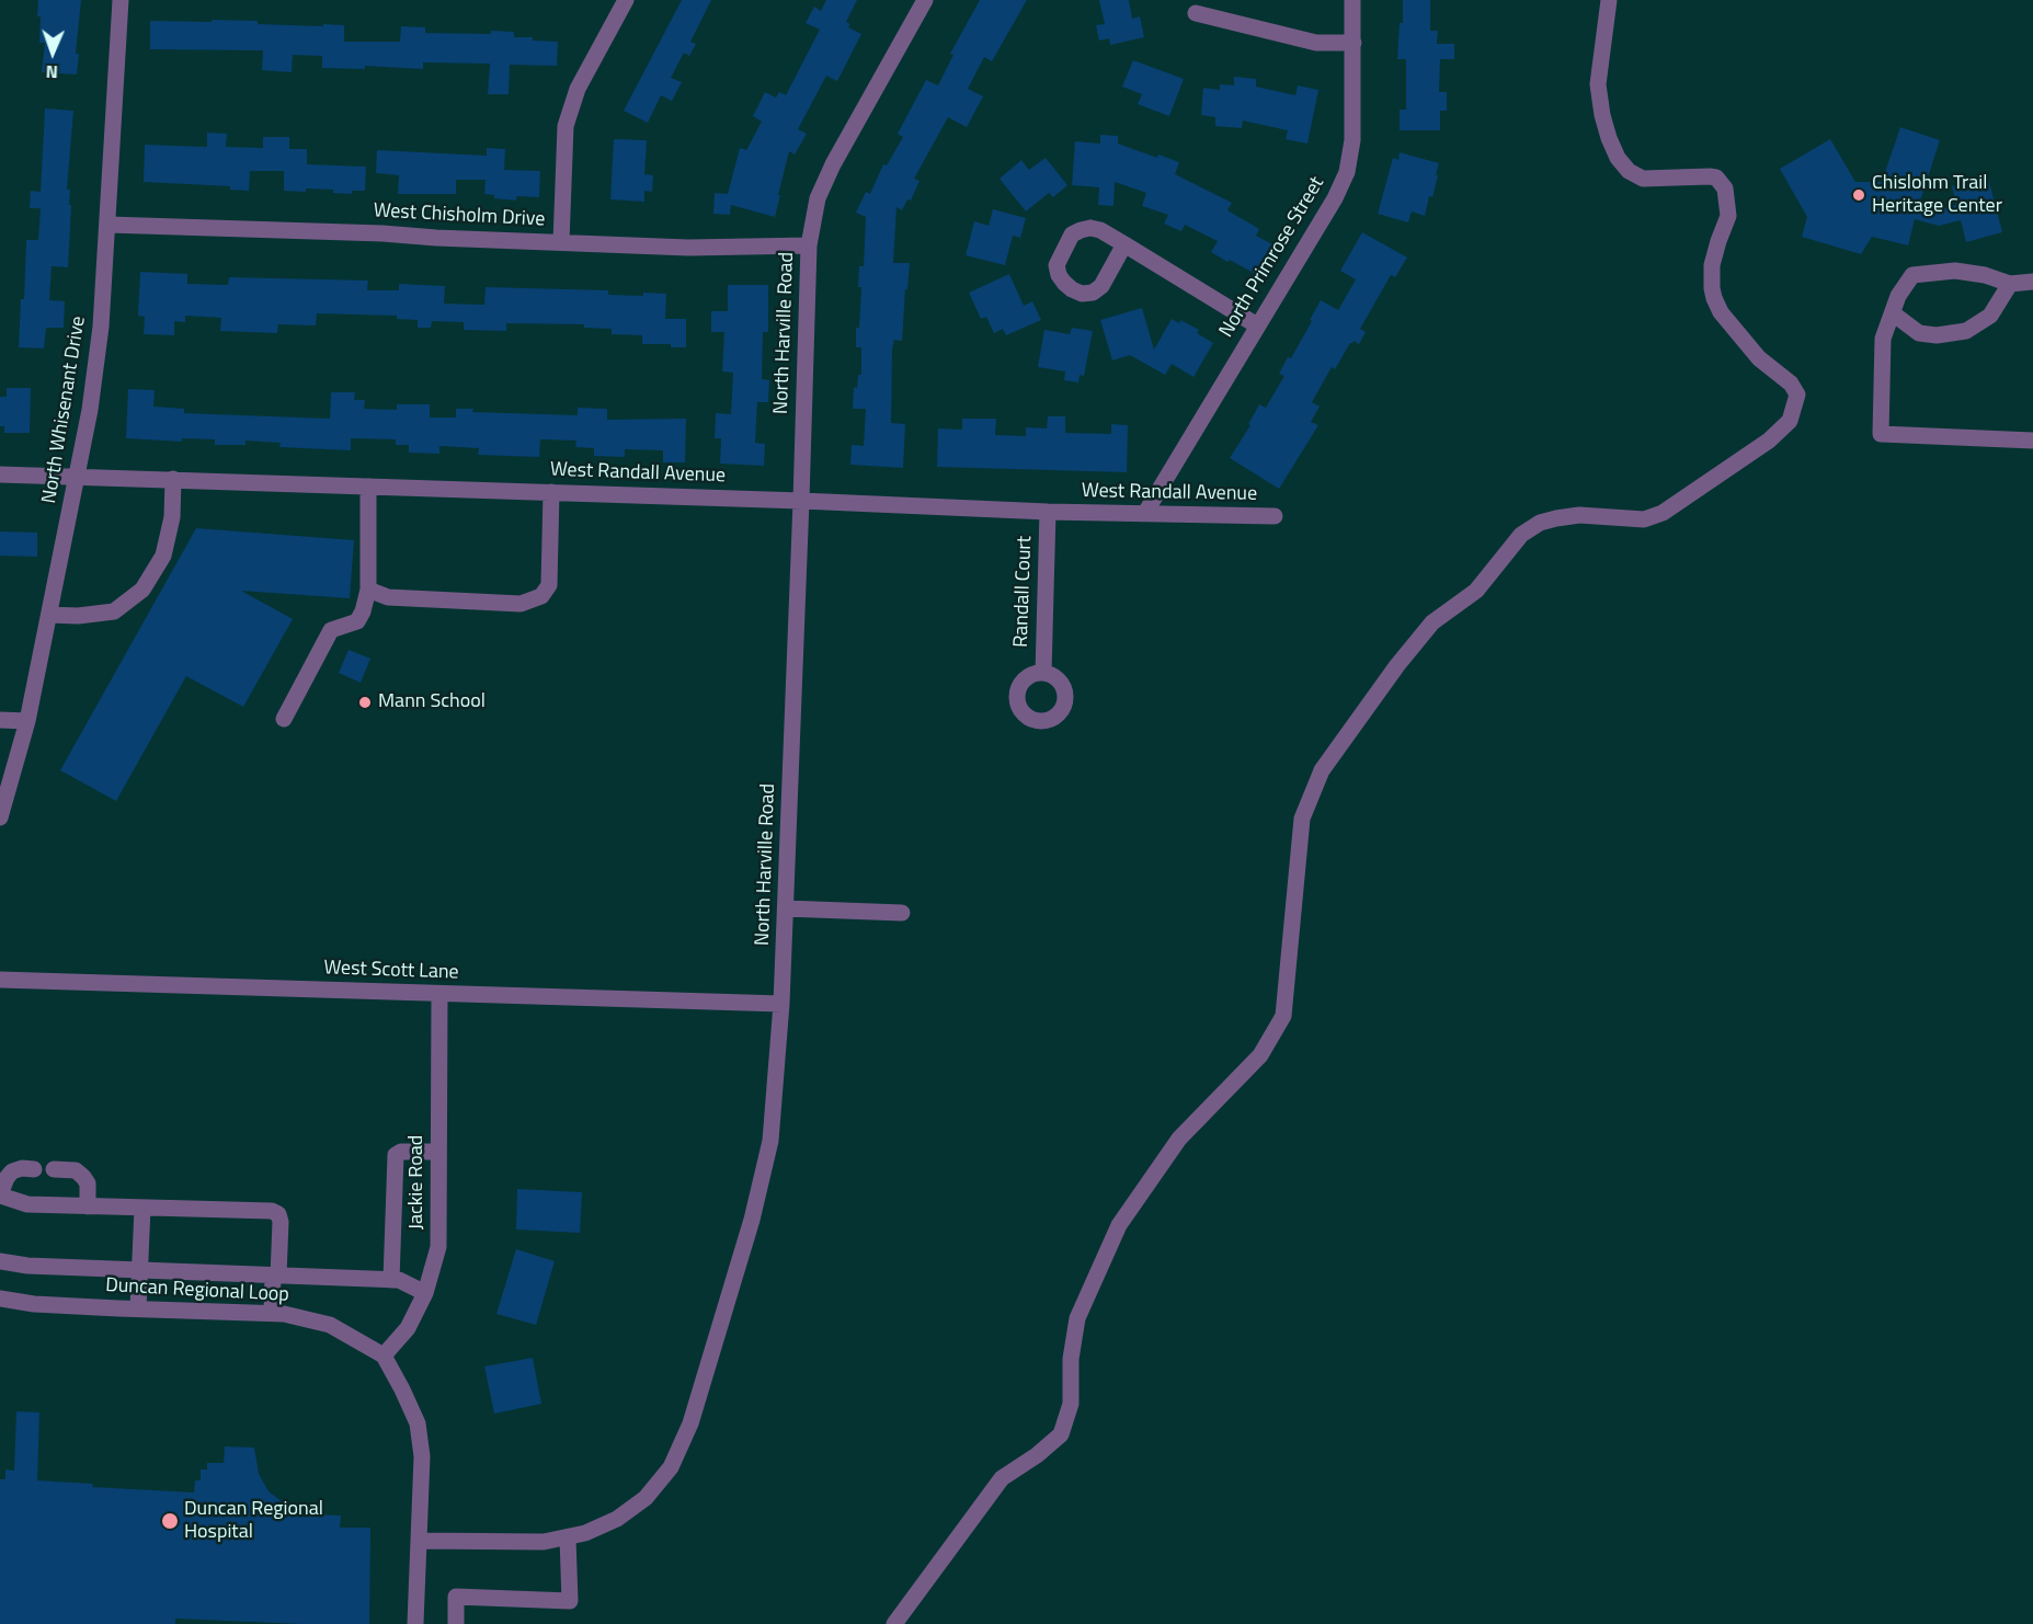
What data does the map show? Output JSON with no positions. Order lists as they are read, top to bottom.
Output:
{
  "streets": {
    "street": [
      "West Chisholm Drive",
      "North Primrose Street",
      "North Harville Road",
      "North Whisenant Drive",
      "West Randall Avenue",
      "Randall Court",
      "West Scott Lane",
      "Jackie Road",
      "Duncan Regional Loop"
    ]
  },
  "crossings": [
    ["West Chisholm Drive", "North Harville Road"],
    ["West Chisholm Drive", "North Whisenant Drive"],
    ["North Primrose Street", "West Randall Avenue"],
    ["North Harville Road", "West Randall Avenue"],
    ["North Harville Road", "West Scott Lane"],
    ["North Harville Road", "Duncan Regional Loop"],
    ["North Whisenant Drive", "West Randall Avenue"],
    ["West Randall Avenue", "Randall Court"],
    ["West Scott Lane", "Jackie Road"],
    ["Jackie Road", "Duncan Regional Loop"]
  ],
  "places": ["Chislohm Trail Heritage Center", "Mann School", "Duncan Regional Hospital"],
  "north": "bottom"
}
